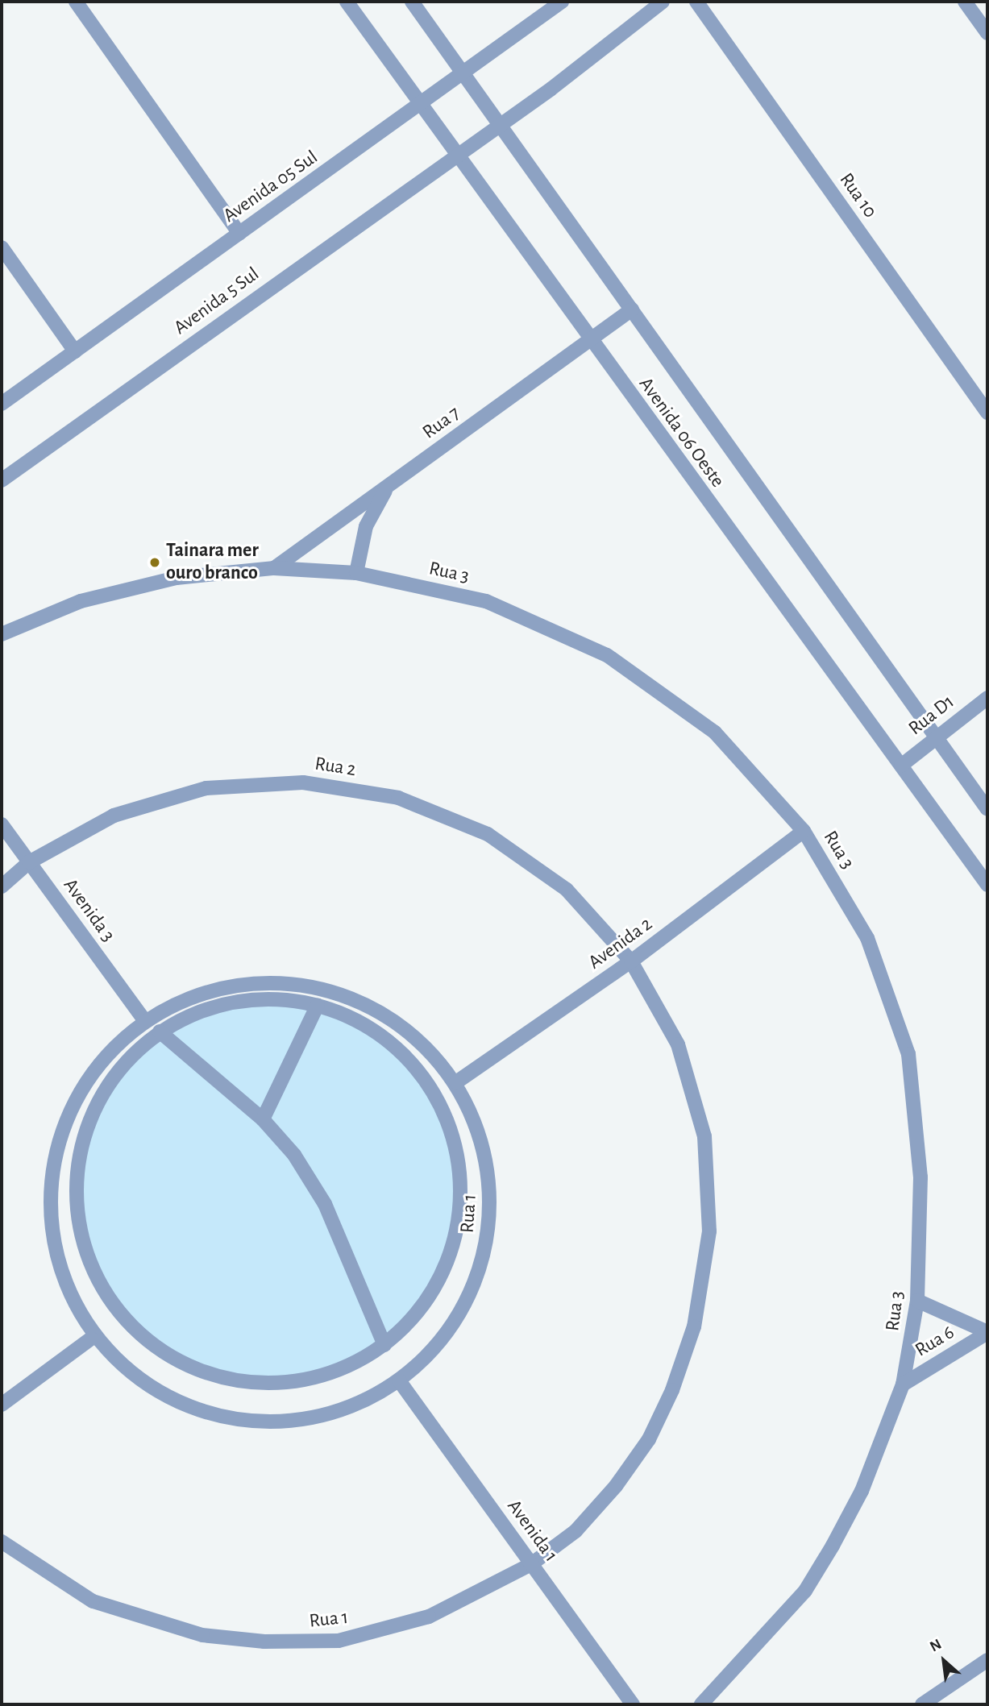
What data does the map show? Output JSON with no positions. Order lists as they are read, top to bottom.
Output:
{
  "streets": {
    "street": [
      "Avenida 05 Sul",
      "Rua 10",
      "Avenida 5 Sul",
      "Rua 7",
      "Avenida 06 Oeste",
      "Rua 3",
      "Rua D1",
      "Rua 2",
      "Avenida 3",
      "Avenida 2",
      "Rua 1",
      "Rua 6",
      "Avenida 1"
    ]
  },
  "crossings": [
    ["Avenida 05 Sul", "Avenida 06 Oeste"],
    ["Avenida 5 Sul", "Avenida 06 Oeste"],
    ["Rua 7", "Avenida 06 Oeste"],
    ["Rua 7", "Rua 3"],
    ["Avenida 06 Oeste", "Rua D1"],
    ["Rua 3", "Avenida 2"],
    ["Rua 3", "Rua 6"],
    ["Rua 2", "Avenida 3"],
    ["Rua 2", "Avenida 2"],
    ["Rua 2", "Rua 1"],
    ["Avenida 3", "Rua 1"],
    ["Avenida 2", "Rua 1"],
    ["Rua 1", "Avenida 1"]
  ],
  "places": ["Tainara mer ouro branco"],
  "north": "top left"
}
